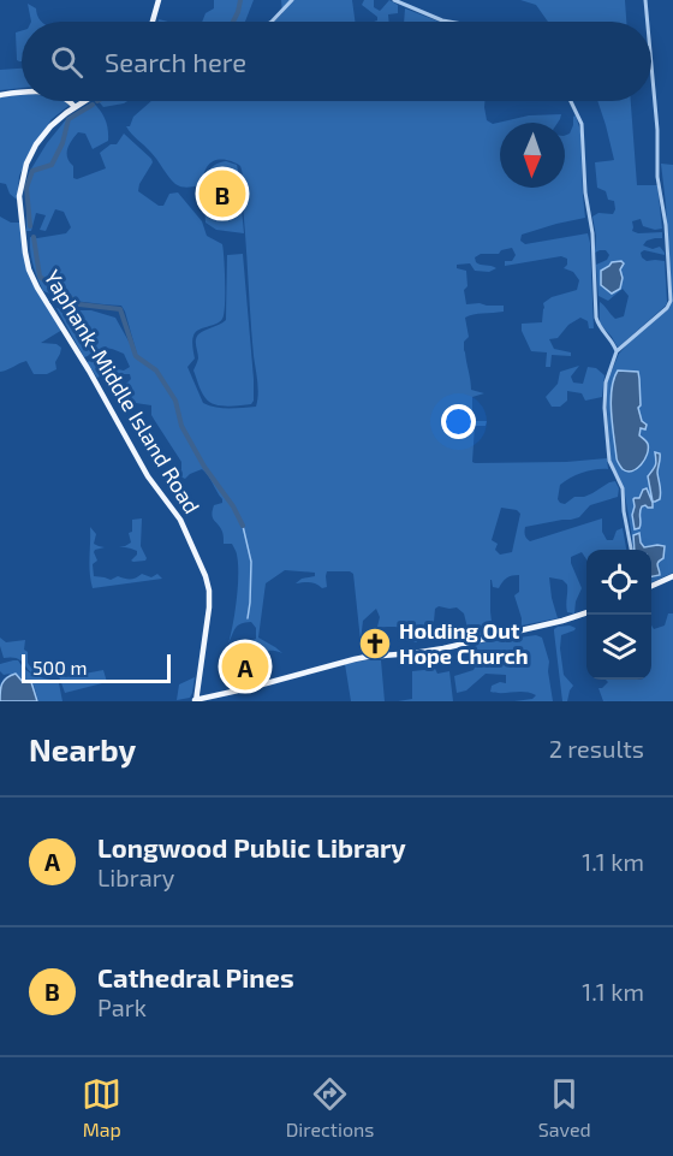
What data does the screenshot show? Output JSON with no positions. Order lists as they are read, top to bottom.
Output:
{
  "streets": {
    "main road": ["Yaphank-Middle Island Road"]
  },
  "places": {
    "church": ["Holding Out Hope Church"]
  },
  "scale_bar": "500 m",
  "north": "bottom",
  "page": {
    "search": "Search here",
    "pins": ["B", "A"],
    "scale": "500 m",
    "heading": ["Nearby", "2 results"],
    "list": [
      {
        "mark": "A",
        "name": "Longwood Public Library",
        "note": "Library",
        "value": "1.1 km"
      },
      {
        "mark": "B",
        "name": "Cathedral Pines",
        "note": "Park",
        "value": "1.1 km"
      }
    ],
    "nav": ["Map", "Directions", "Saved"]
  }
}
